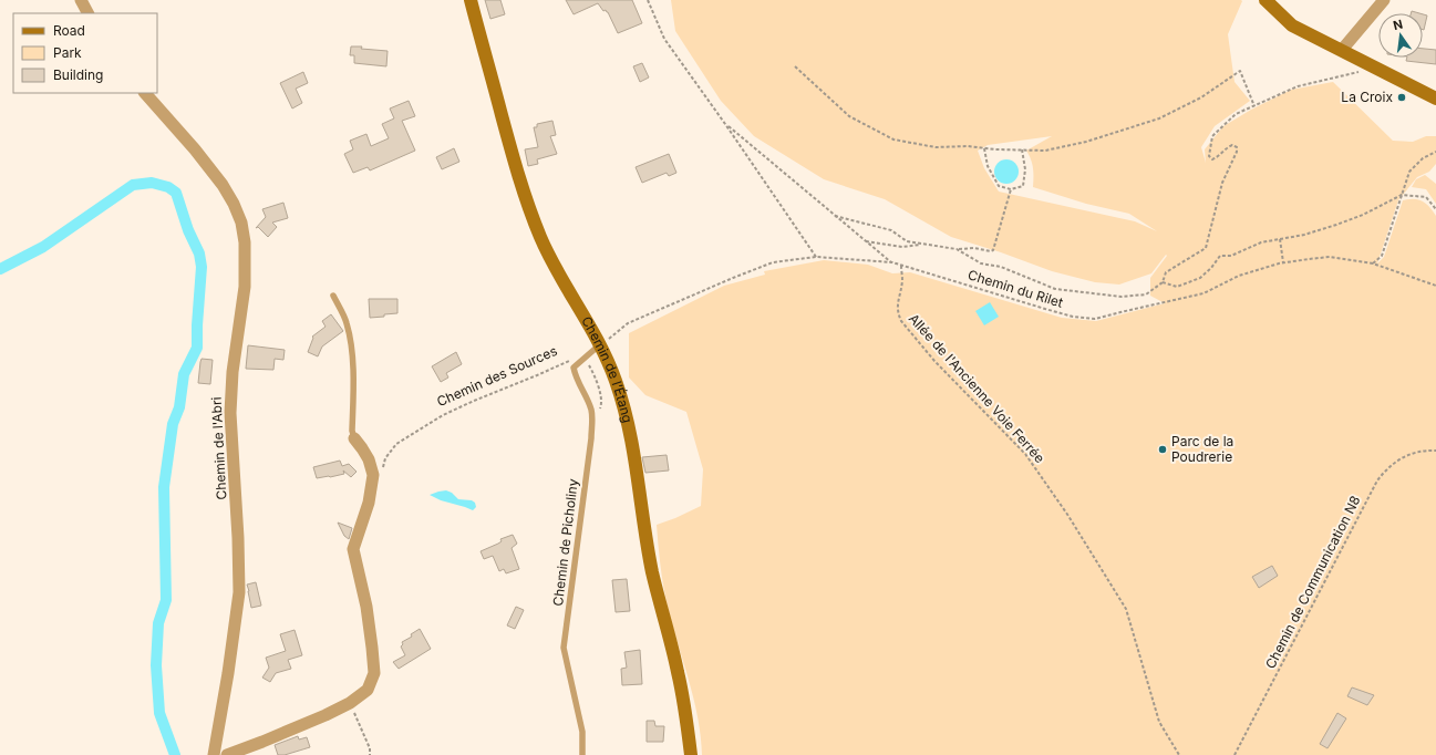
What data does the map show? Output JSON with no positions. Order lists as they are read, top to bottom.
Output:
{
  "streets": {
    "main road": ["Chemin de l’Étang"],
    "street": ["Chemin de l'Abri"],
    "lane": ["Chemin de Picholiny"],
    "path": [
      "Chemin du Rilet",
      "Chemin des Sources",
      "Allée de l'Ancienne Voie Ferrée",
      "Chemin de Communication N8"
    ]
  },
  "crossings": [
    ["Chemin du Rilet", "Chemin de l’Étang"],
    ["Chemin du Rilet", "Allée de l'Ancienne Voie Ferrée"],
    ["Chemin du Rilet", "Chemin de Picholiny"],
    ["Chemin de l’Étang", "Chemin de Picholiny"]
  ],
  "places": ["La Croix", "Parc de la Poudrerie"],
  "legend": ["Road", "Park", "Building"],
  "north": "top"
}
